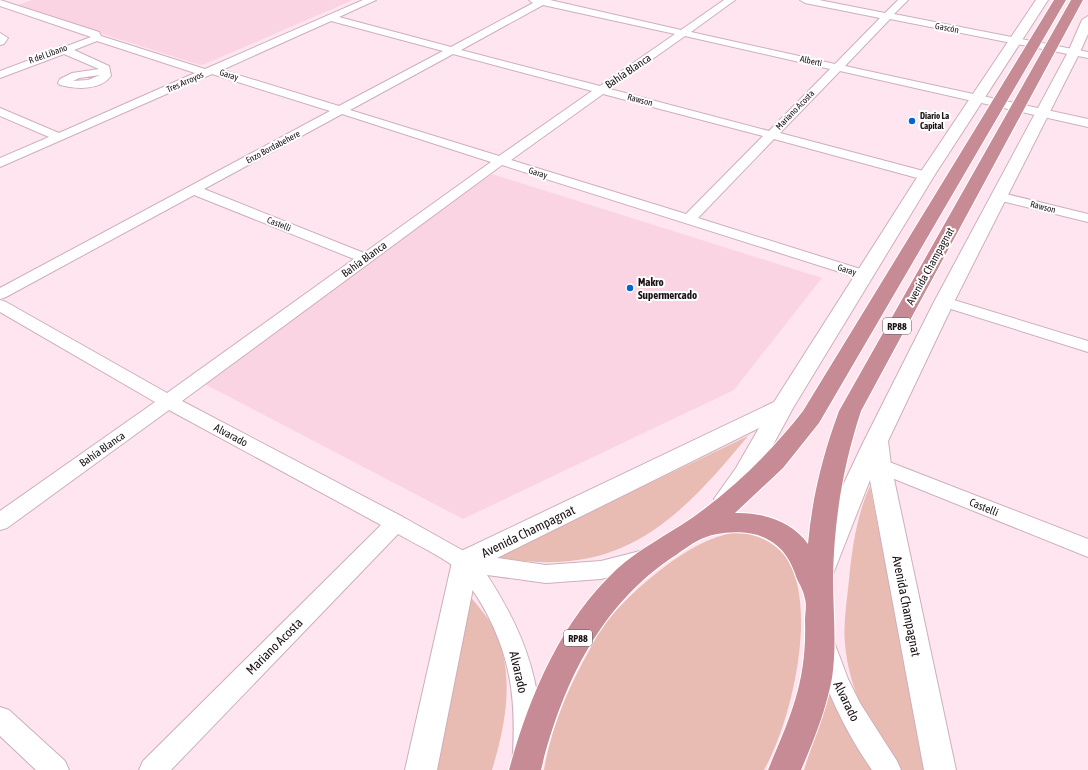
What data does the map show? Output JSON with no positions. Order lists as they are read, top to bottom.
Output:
{
  "streets": {
    "highway": ["Avenida Champagnat", "RP88"],
    "street": [
      "Gascón",
      "R del Libano",
      "Alberti",
      "Bahía Blanca",
      "Garay",
      "Tres Arroyos",
      "Rawson",
      "Mariano Acosta",
      "Enzo Bordabehere",
      "Castelli",
      "Alvarado"
    ]
  },
  "crossings": [
    ["Gascón", "Mariano Acosta"],
    ["Gascón", "Avenida Champagnat"],
    ["Alberti", "Bahía Blanca"],
    ["Alberti", "Mariano Acosta"],
    ["Alberti", "Enzo Bordabehere"],
    ["Alberti", "Avenida Champagnat"],
    ["Bahía Blanca", "Garay"],
    ["Bahía Blanca", "Rawson"],
    ["Bahía Blanca", "Castelli"],
    ["Bahía Blanca", "Alvarado"],
    ["Garay", "Tres Arroyos"],
    ["Garay", "Mariano Acosta"],
    ["Garay", "Enzo Bordabehere"],
    ["Garay", "Avenida Champagnat"],
    ["Tres Arroyos", "Rawson"],
    ["Rawson", "Mariano Acosta"],
    ["Rawson", "Enzo Bordabehere"],
    ["Rawson", "Avenida Champagnat"],
    ["Mariano Acosta", "Alvarado"],
    ["Enzo Bordabehere", "Castelli"],
    ["Castelli", "Avenida Champagnat"],
    ["Avenida Champagnat", "RP88"],
    ["Avenida Champagnat", "Alvarado"],
    ["RP88", "Alvarado"]
  ],
  "places": ["Diario La Capital", "Makro Supermercado"]
}
